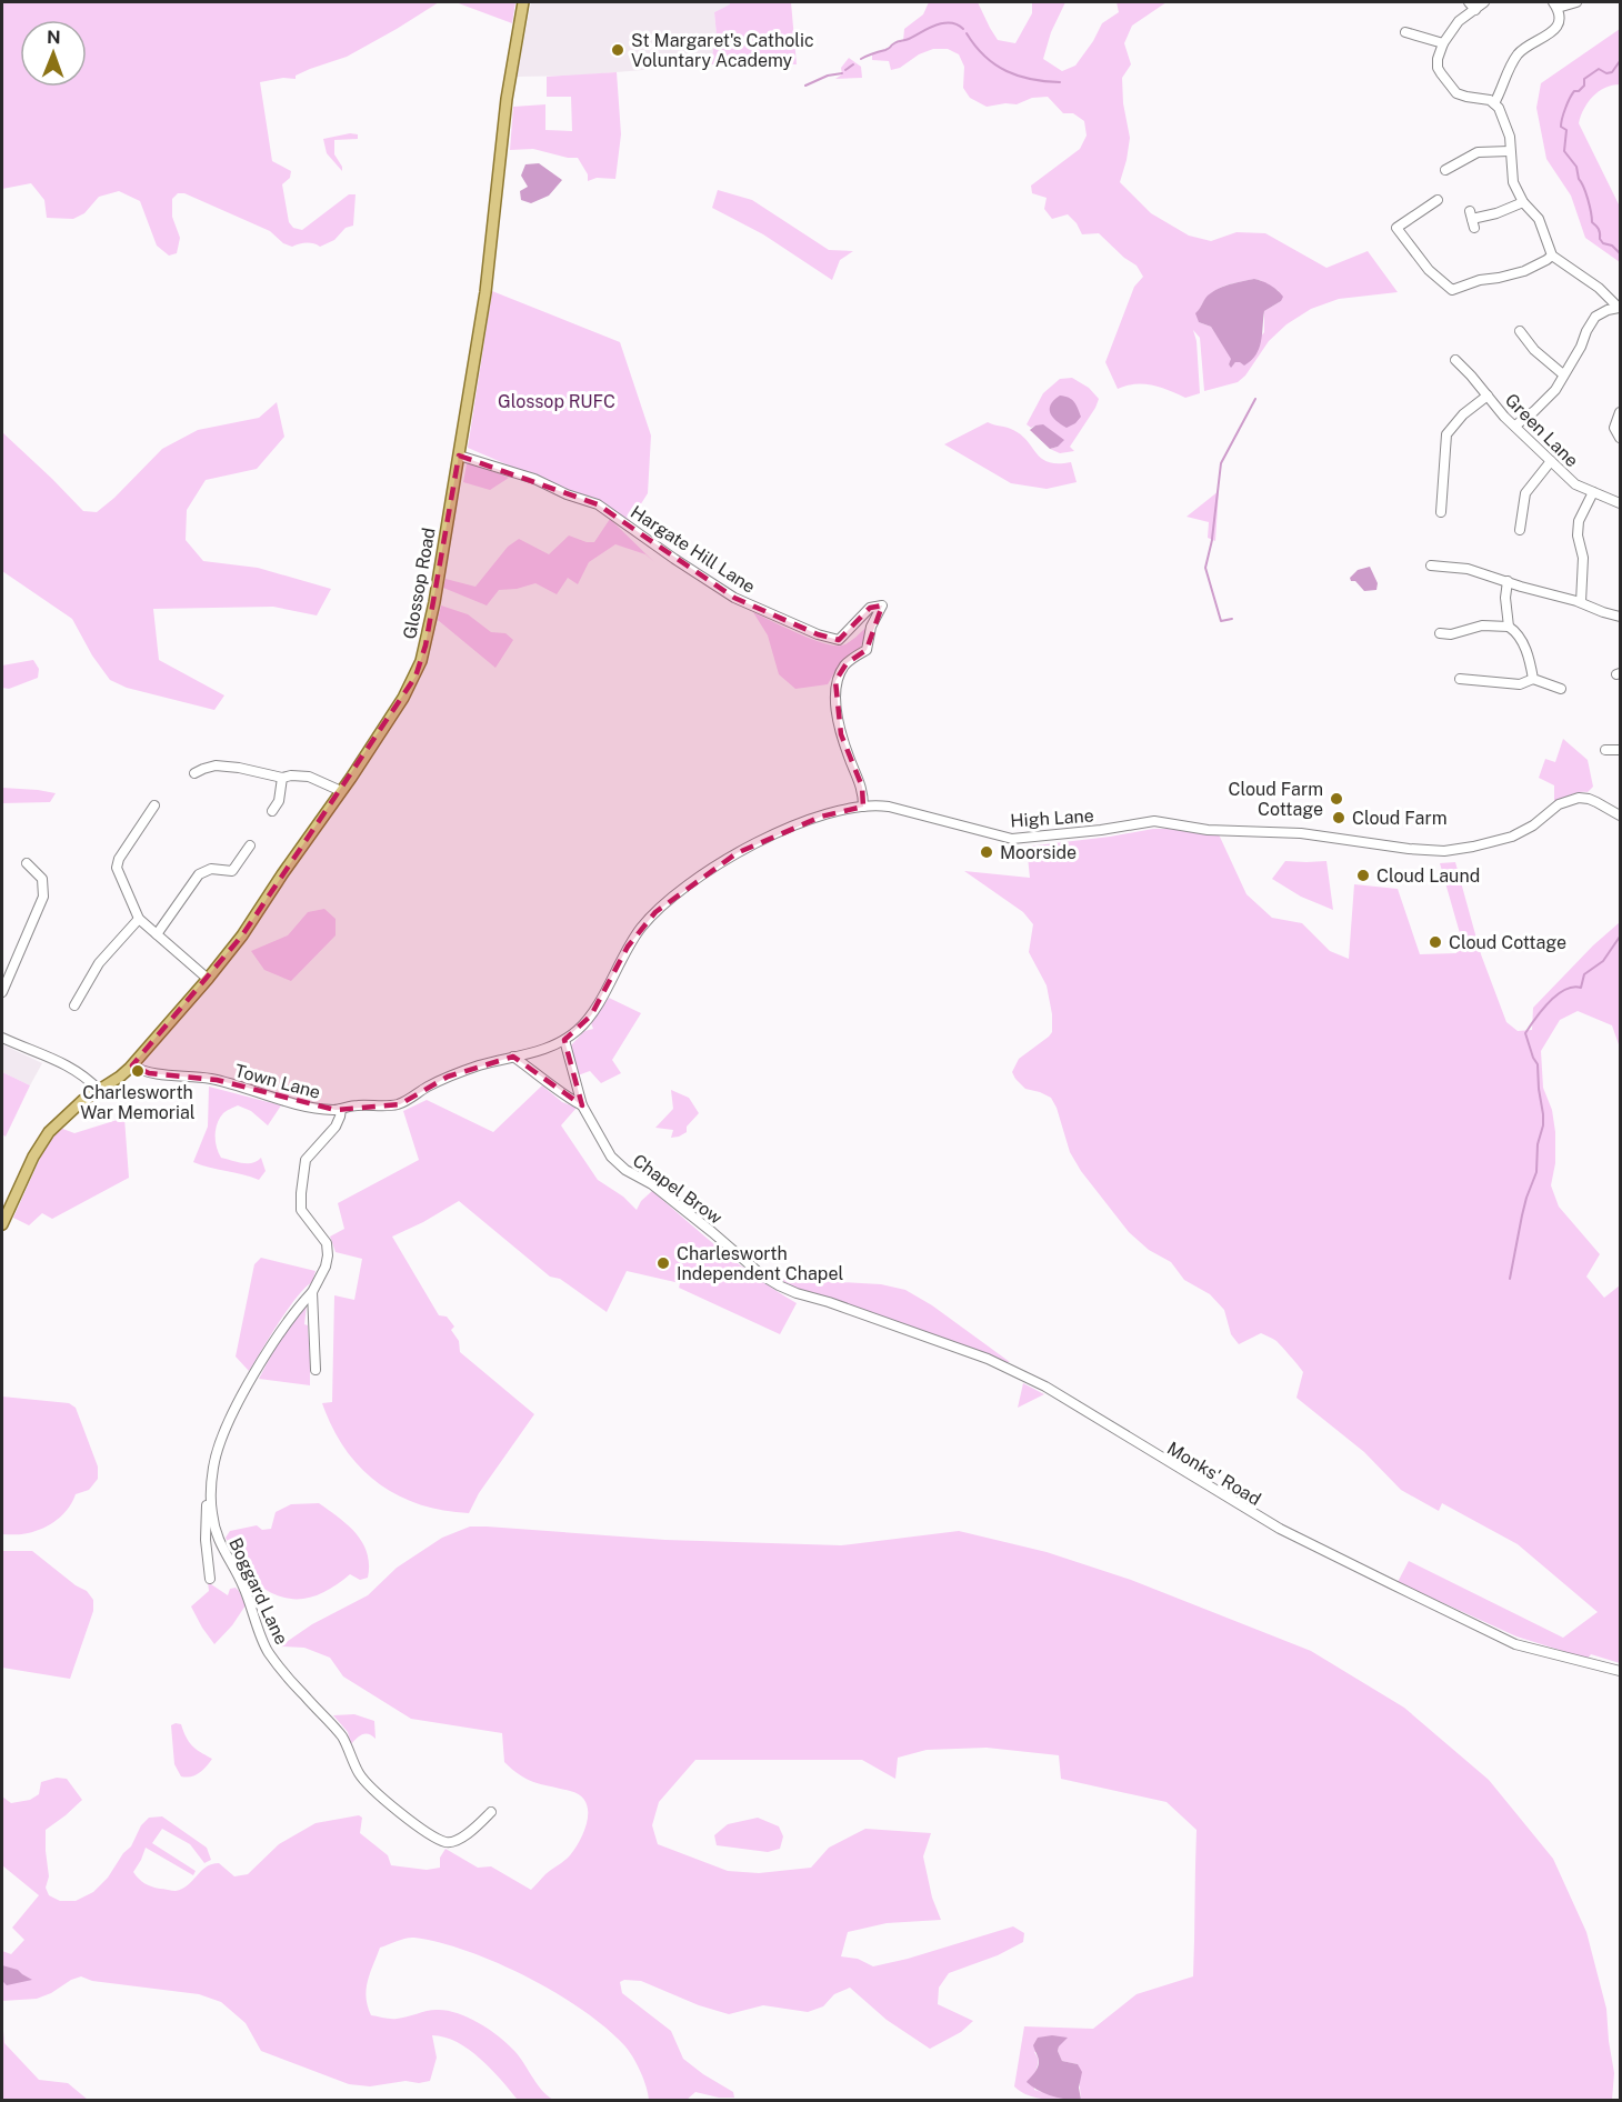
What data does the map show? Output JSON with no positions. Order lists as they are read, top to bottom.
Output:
{
  "streets": {
    "main road": ["Glossop Road"],
    "street": [
      "Green Lane",
      "Hargate Hill Lane",
      "High Lane",
      "Town Lane",
      "Chapel Brow",
      "Monks' Road",
      "Boggard Lane"
    ]
  },
  "crossings": [
    ["Hargate Hill Lane", "Glossop Road"],
    ["Hargate Hill Lane", "High Lane"],
    ["Glossop Road", "Town Lane"],
    ["High Lane", "Town Lane"],
    ["High Lane", "Chapel Brow"],
    ["Town Lane", "Chapel Brow"],
    ["Chapel Brow", "Monks' Road"]
  ],
  "parks": ["Glossop RUFC"],
  "places": [
    "St Margaret's Catholic Voluntary Academy",
    "Cloud Farm Cottage",
    "Cloud Farm",
    "Moorside",
    "Cloud Laund",
    "Cloud Cottage",
    "Charlesworth War Memorial",
    "Charlesworth Independent Chapel"
  ],
  "north": "top"
}
